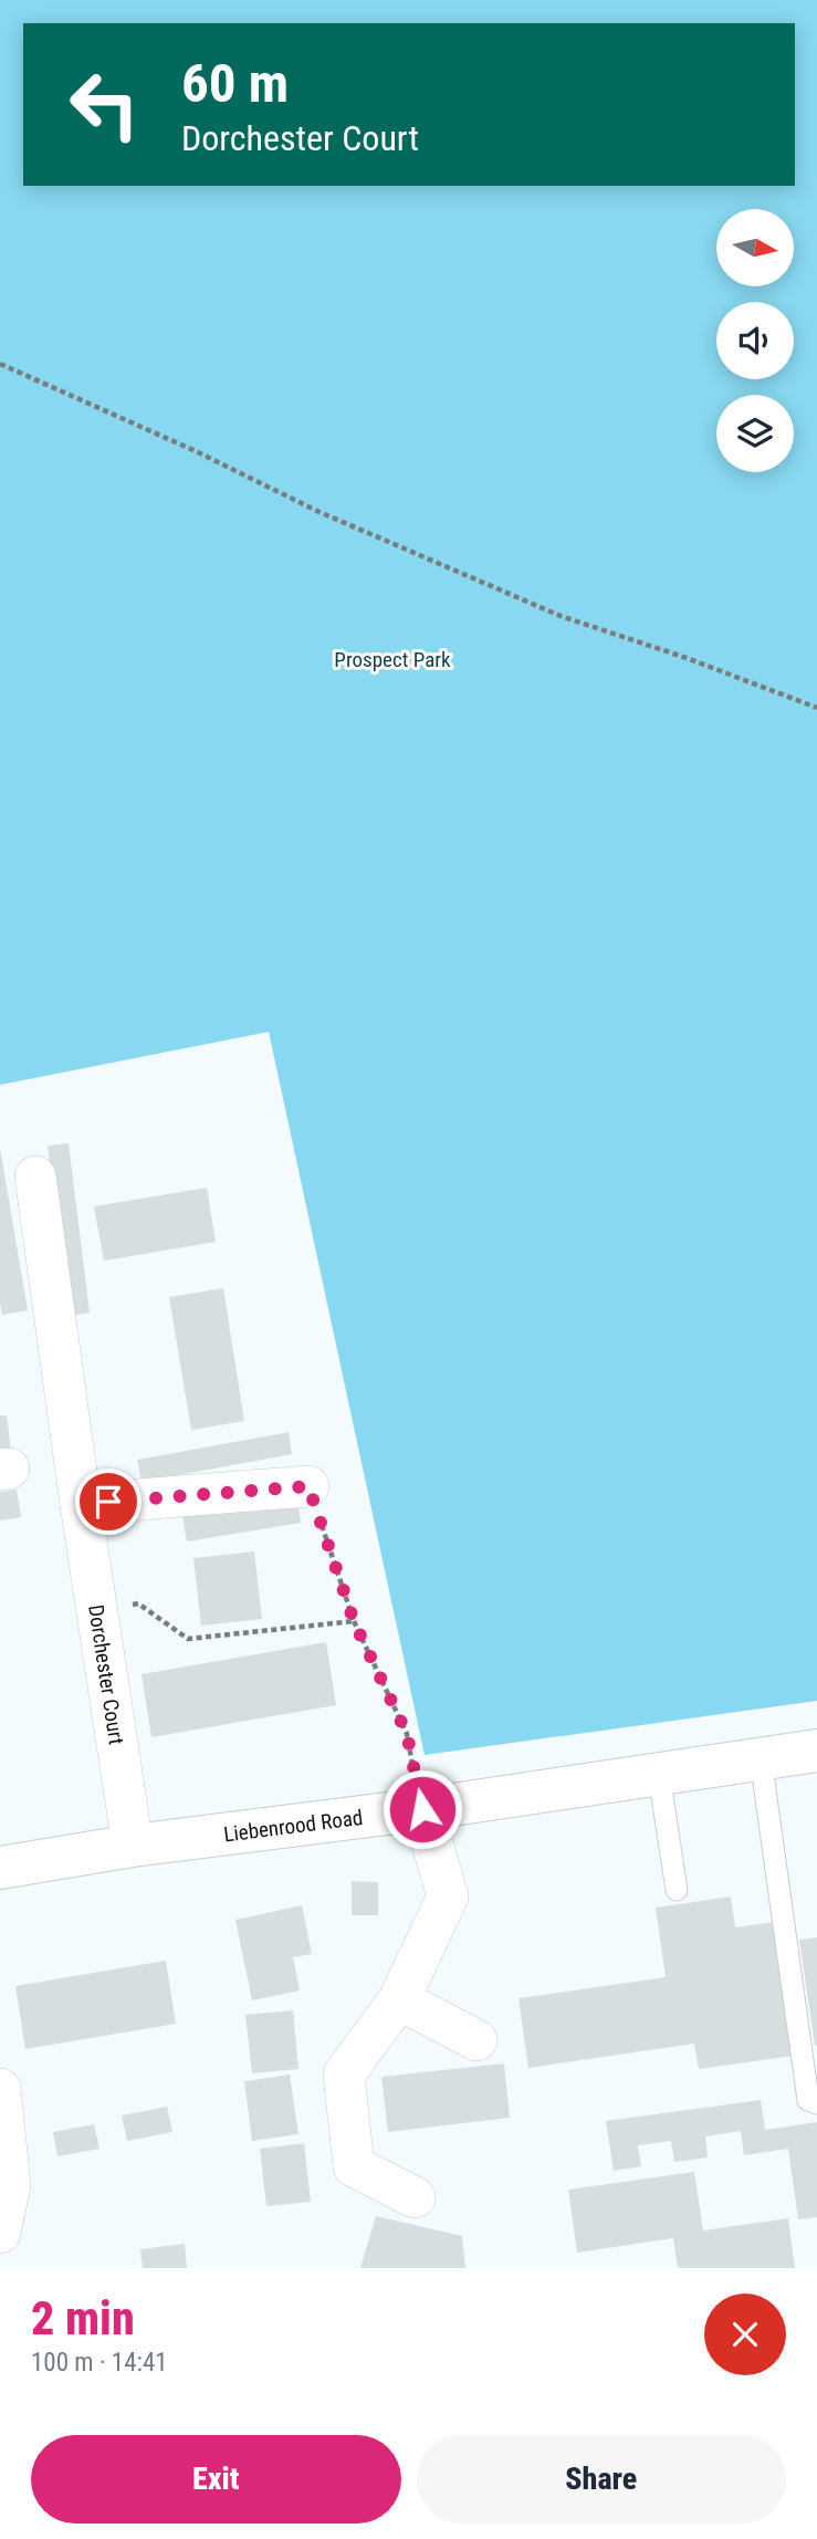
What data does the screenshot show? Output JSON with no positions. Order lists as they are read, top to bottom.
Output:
{
  "streets": {
    "street": ["Dorchester Court", "Liebenrood Road"]
  },
  "crossings": [
    ["Dorchester Court", "Liebenrood Road"]
  ],
  "parks": ["Prospect Park"],
  "north": "right",
  "page": {
    "turn": ["60 m", "Dorchester Court"],
    "heading": ["2 min", "100 m · 14:41"],
    "buttons": ["Exit", "Share"]
  }
}
